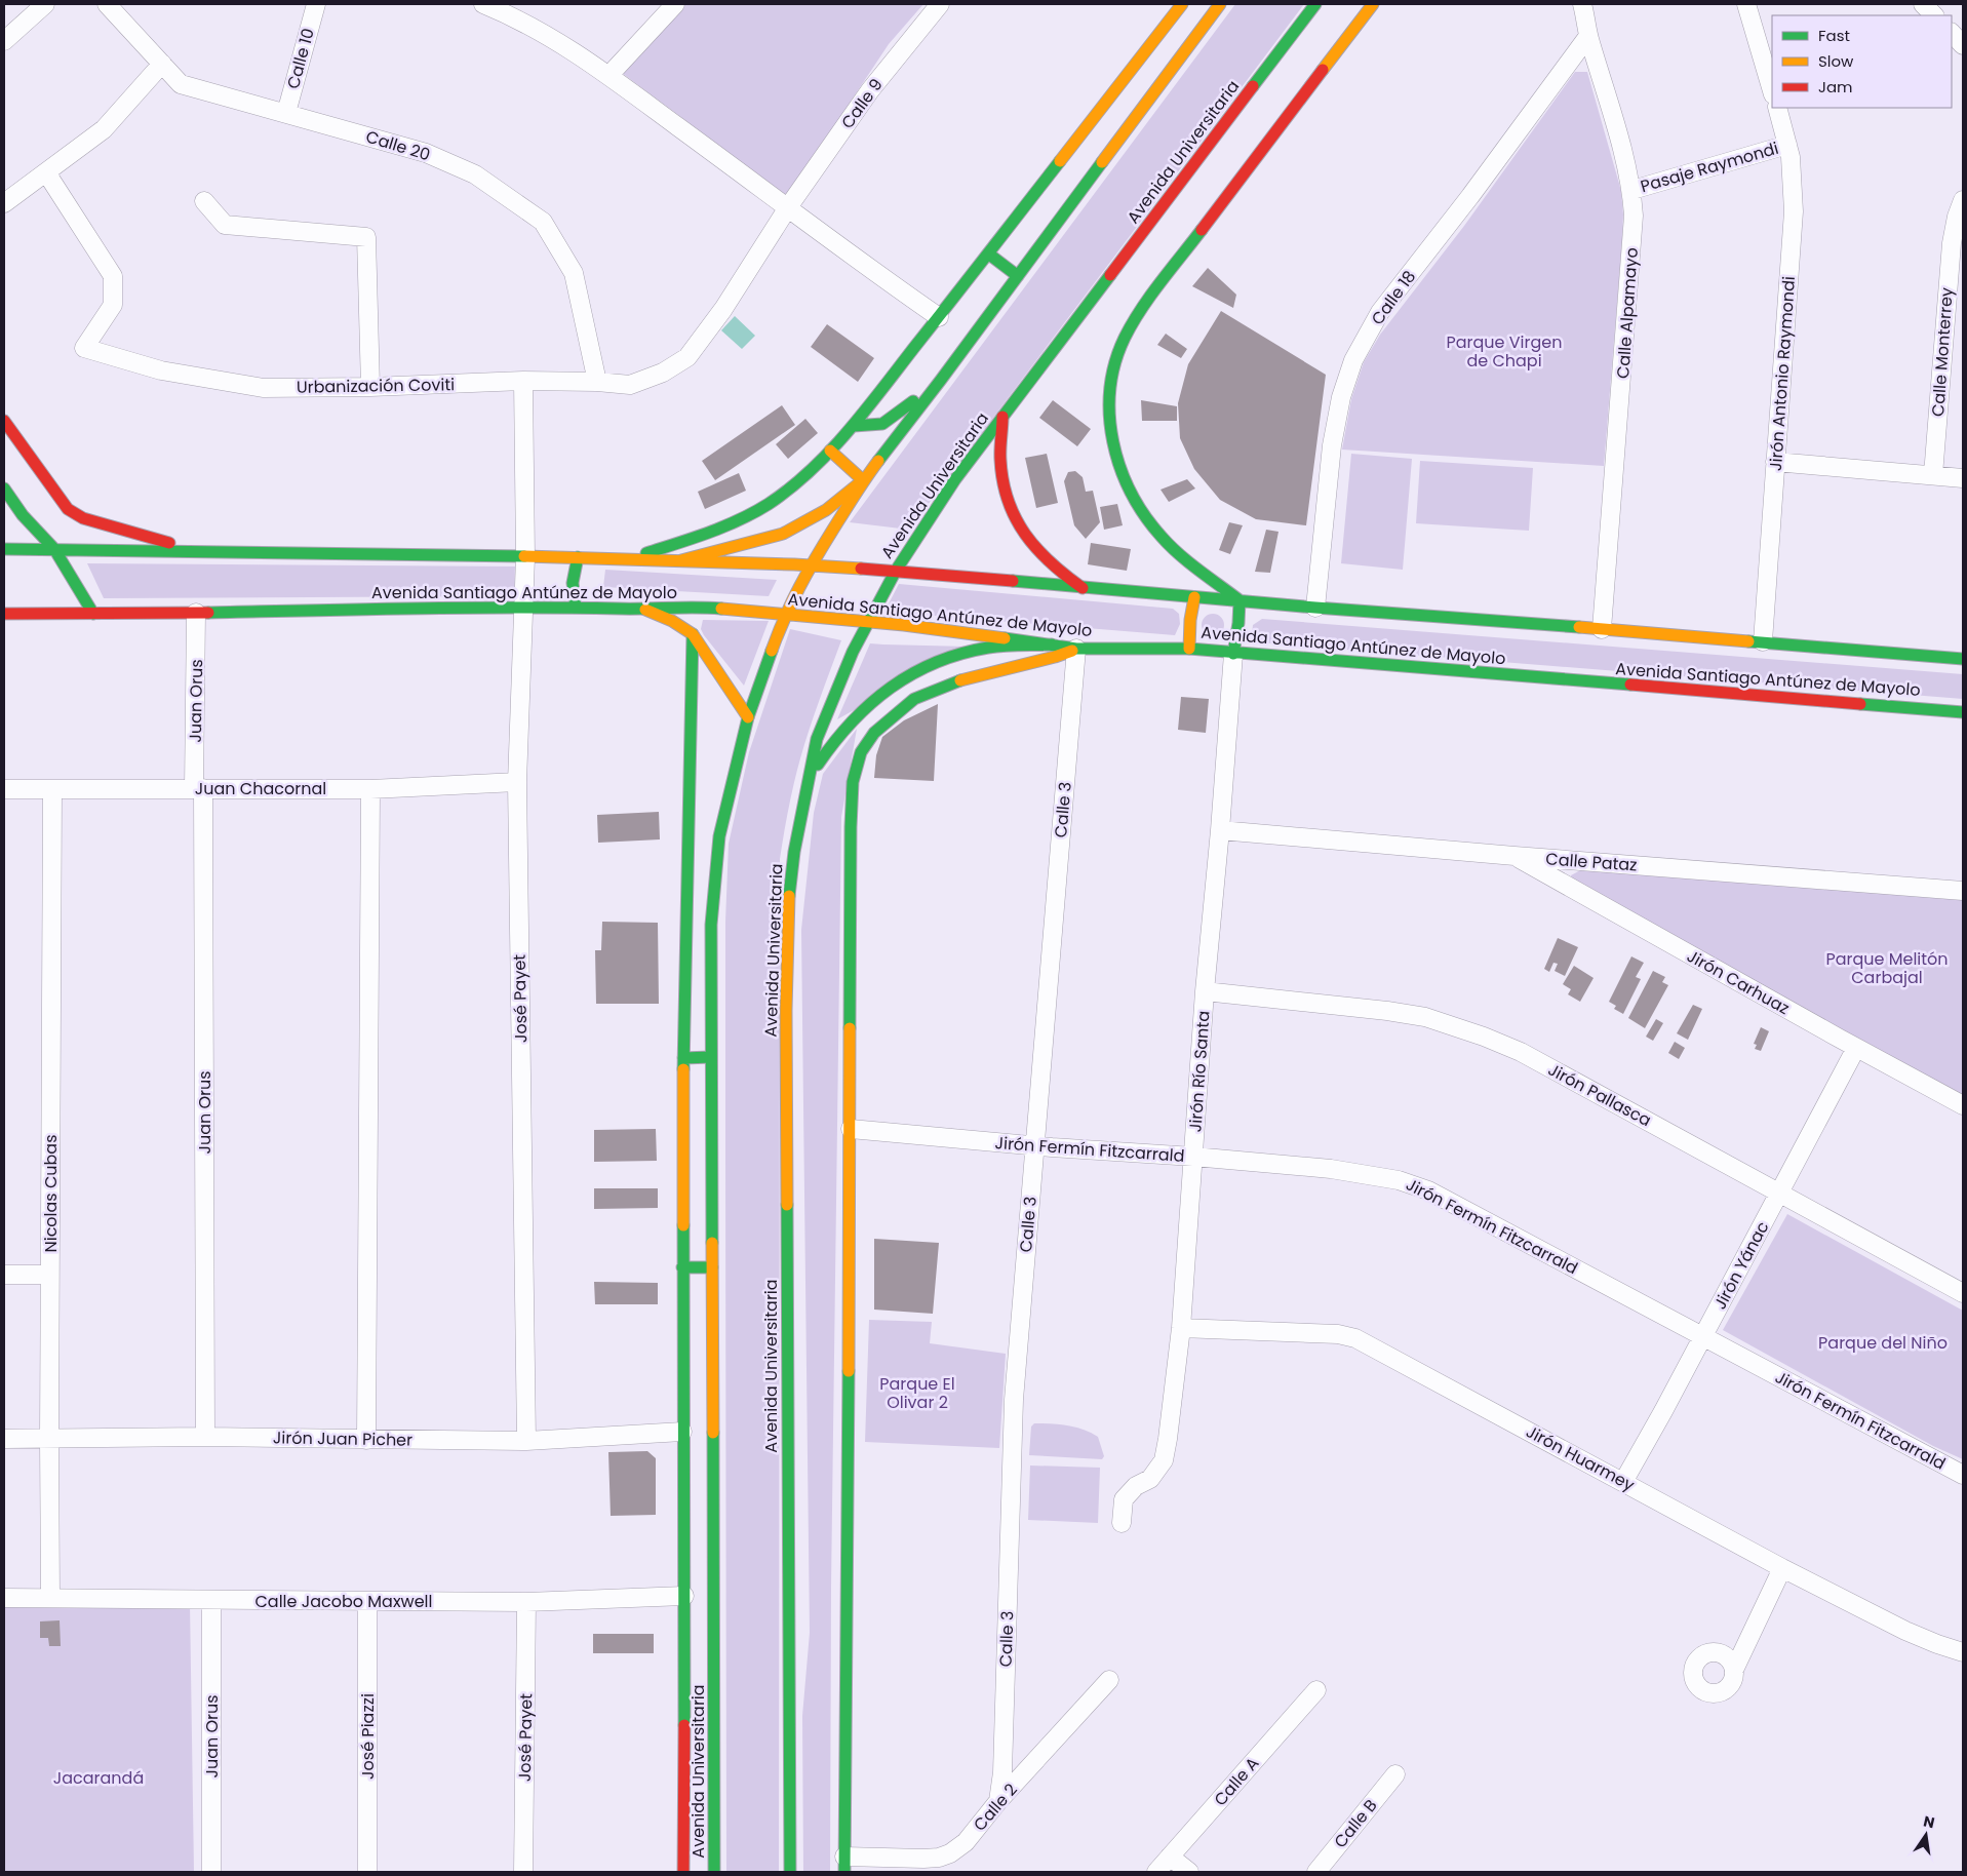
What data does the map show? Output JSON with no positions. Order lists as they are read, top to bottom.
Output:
{
  "streets": {
    "main road": ["Avenida Universitaria", "Avenida Santiago Antúnez de Mayolo"],
    "street": [
      "Calle 10",
      "Calle 9",
      "Calle 20",
      "Pasaje Raymondi",
      "Calle 18",
      "Calle Alpamayo",
      "Calle Monterrey",
      "Jirón Antonio Raymondi",
      "Urbanización Coviti",
      "Juan Orus",
      "Juan Chacornal",
      "Calle 3",
      "Calle Pataz",
      "Jirón Carhuaz",
      "José Payet",
      "Jirón Río Santa",
      "Jirón Pallasca",
      "Jirón Fermín Fitzcarrald",
      "Nicolas Cubas",
      "Jirón Yánac",
      "Jirón Juan Picher",
      "Jirón Huarmey",
      "Calle Jacobo Maxwell",
      "José Piazzi",
      "Calle A",
      "Calle 2",
      "Calle B"
    ]
  },
  "crossings": [
    ["Calle 10", "Calle 20"],
    ["Calle 9", "Urbanización Coviti"],
    ["Calle 20", "Urbanización Coviti"],
    ["Avenida Universitaria", "Avenida Santiago Antúnez de Mayolo"],
    ["Avenida Universitaria", "Jirón Juan Picher"],
    ["Avenida Universitaria", "Calle Jacobo Maxwell"],
    ["Pasaje Raymondi", "Calle Alpamayo"],
    ["Pasaje Raymondi", "Jirón Antonio Raymondi"],
    ["Calle 18", "Calle Alpamayo"],
    ["Calle 18", "Avenida Santiago Antúnez de Mayolo"],
    ["Calle Alpamayo", "Avenida Santiago Antúnez de Mayolo"],
    ["Jirón Antonio Raymondi", "Avenida Santiago Antúnez de Mayolo"],
    ["Urbanización Coviti", "José Payet"],
    ["Avenida Santiago Antúnez de Mayolo", "Juan Orus"],
    ["Avenida Santiago Antúnez de Mayolo", "Calle 3"],
    ["Avenida Santiago Antúnez de Mayolo", "José Payet"],
    ["Avenida Santiago Antúnez de Mayolo", "Jirón Río Santa"],
    ["Juan Orus", "Juan Chacornal"],
    ["Juan Orus", "Jirón Juan Picher"],
    ["Juan Orus", "Calle Jacobo Maxwell"],
    ["Juan Chacornal", "José Payet"],
    ["Juan Chacornal", "Nicolas Cubas"],
    ["Calle 3", "Jirón Fermín Fitzcarrald"],
    ["Calle 3", "Calle 2"],
    ["Calle Pataz", "Jirón Carhuaz"],
    ["Calle Pataz", "Jirón Río Santa"],
    ["Jirón Carhuaz", "Jirón Yánac"],
    ["José Payet", "Jirón Juan Picher"],
    ["José Payet", "Calle Jacobo Maxwell"],
    ["Jirón Río Santa", "Jirón Pallasca"],
    ["Jirón Río Santa", "Jirón Fermín Fitzcarrald"],
    ["Jirón Río Santa", "Jirón Huarmey"],
    ["Jirón Pallasca", "Jirón Yánac"],
    ["Jirón Fermín Fitzcarrald", "Jirón Yánac"],
    ["Nicolas Cubas", "Jirón Juan Picher"],
    ["Nicolas Cubas", "Calle Jacobo Maxwell"],
    ["Jirón Yánac", "Jirón Huarmey"],
    ["Calle Jacobo Maxwell", "José Piazzi"]
  ],
  "parks": [
    "Parque Virgen de Chapi",
    "Parque Melitón Carbajal",
    "Parque del Niño",
    "Parque El Olivar 2",
    "Jacarandá"
  ],
  "legend": ["Fast", "Slow", "Jam"],
  "north": "top"
}
